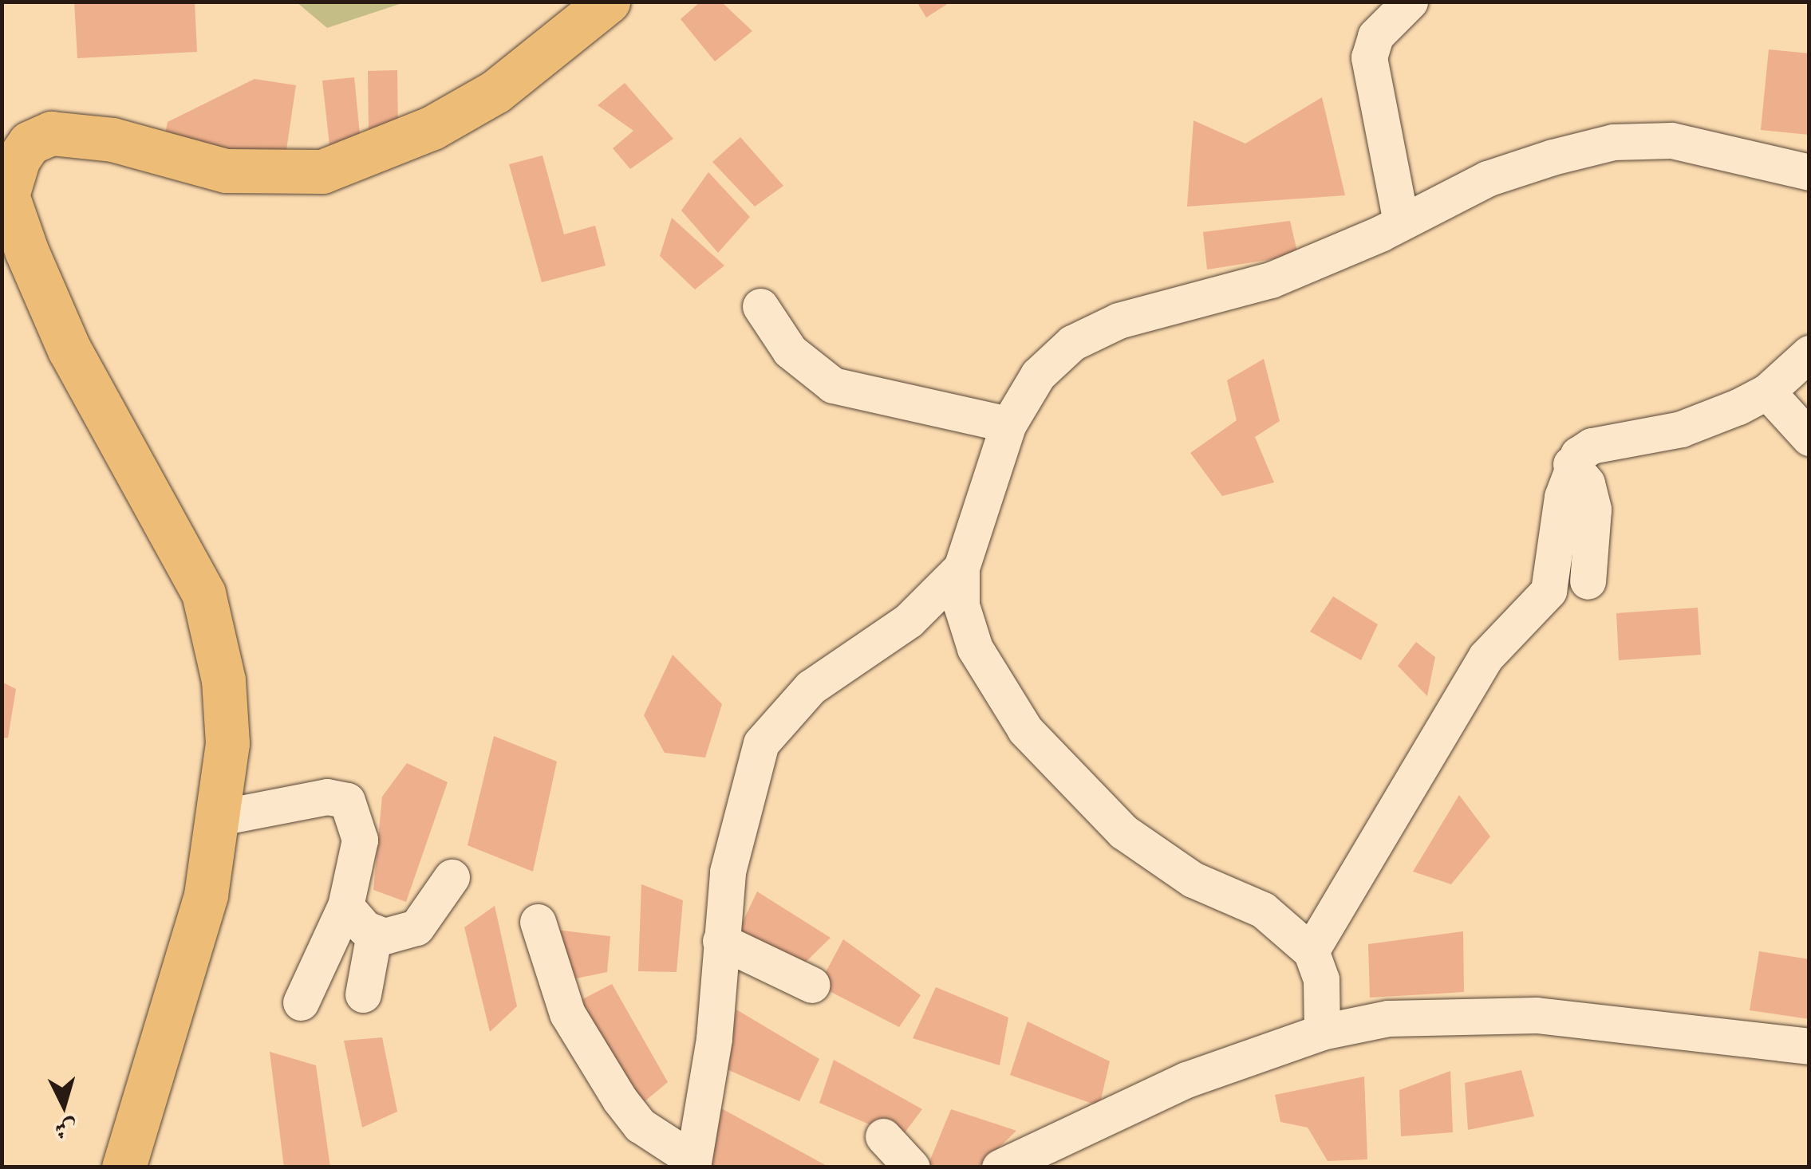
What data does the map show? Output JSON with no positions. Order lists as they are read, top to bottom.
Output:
{
  "north": "bottom"
}
